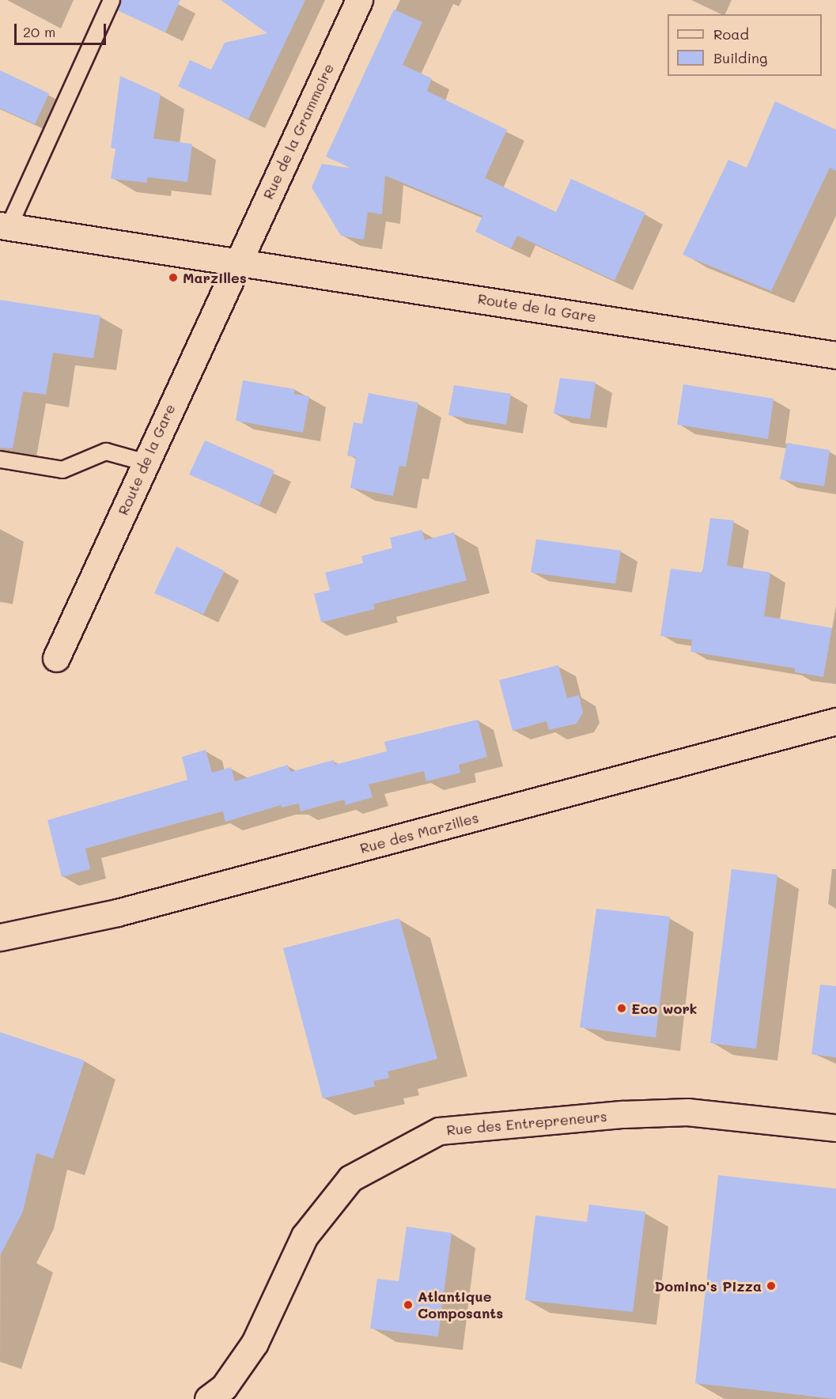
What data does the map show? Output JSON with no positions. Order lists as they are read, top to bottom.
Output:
{
  "streets": {
    "street": [
      "Rue de la Grammoire",
      "Route de la Gare",
      "Rue des Marzilles",
      "Rue des Entrepreneurs"
    ]
  },
  "crossings": [
    ["Rue de la Grammoire", "Route de la Gare"]
  ],
  "places": [
    "Marzilles",
    "Eco work",
    "Domino's Pizza",
    "Atlantique Composants"
  ],
  "legend": ["Road", "Building"],
  "scale_bar": "20 m"
}
